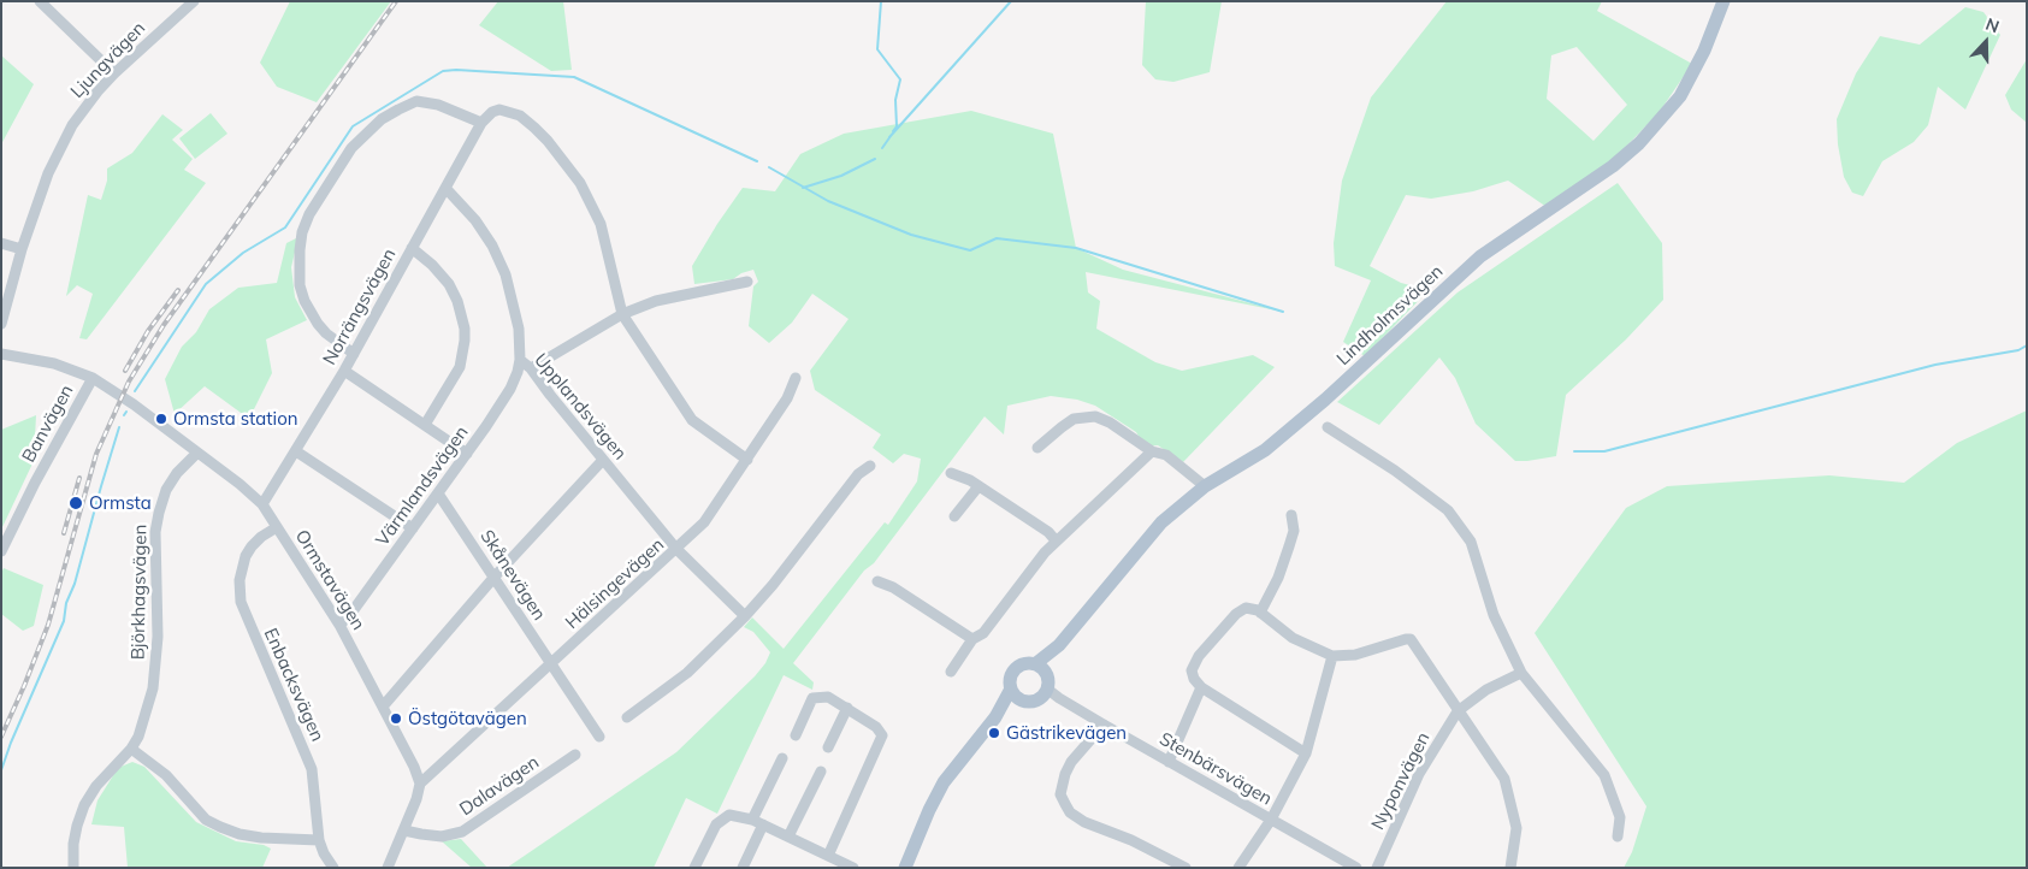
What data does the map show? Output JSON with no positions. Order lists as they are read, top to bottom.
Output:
{
  "streets": {
    "main road": ["Lindholmsvägen"],
    "street": [
      "Ljungvägen",
      "Norrängsvägen",
      "Upplandsvägen",
      "Banvägen",
      "Värmlandsvägen",
      "Skånevägen",
      "Ormstavägen",
      "Hälsingevägen",
      "Björkhagsvägen",
      "Enbacksvägen",
      "Stenbärsvägen",
      "Nyponvägen",
      "Dalavägen"
    ]
  },
  "crossings": [
    ["Norrängsvägen", "Upplandsvägen"],
    ["Norrängsvägen", "Ormstavägen"],
    ["Lindholmsvägen", "Stenbärsvägen"],
    ["Upplandsvägen", "Värmlandsvägen"],
    ["Upplandsvägen", "Hälsingevägen"],
    ["Banvägen", "Ormstavägen"],
    ["Värmlandsvägen", "Skånevägen"],
    ["Värmlandsvägen", "Ormstavägen"],
    ["Skånevägen", "Hälsingevägen"],
    ["Ormstavägen", "Hälsingevägen"],
    ["Ormstavägen", "Björkhagsvägen"],
    ["Ormstavägen", "Enbacksvägen"]
  ],
  "places": [
    "Ormsta station",
    "Ormsta",
    "Östgötavägen",
    "Gästrikevägen"
  ],
  "north": "top"
}
